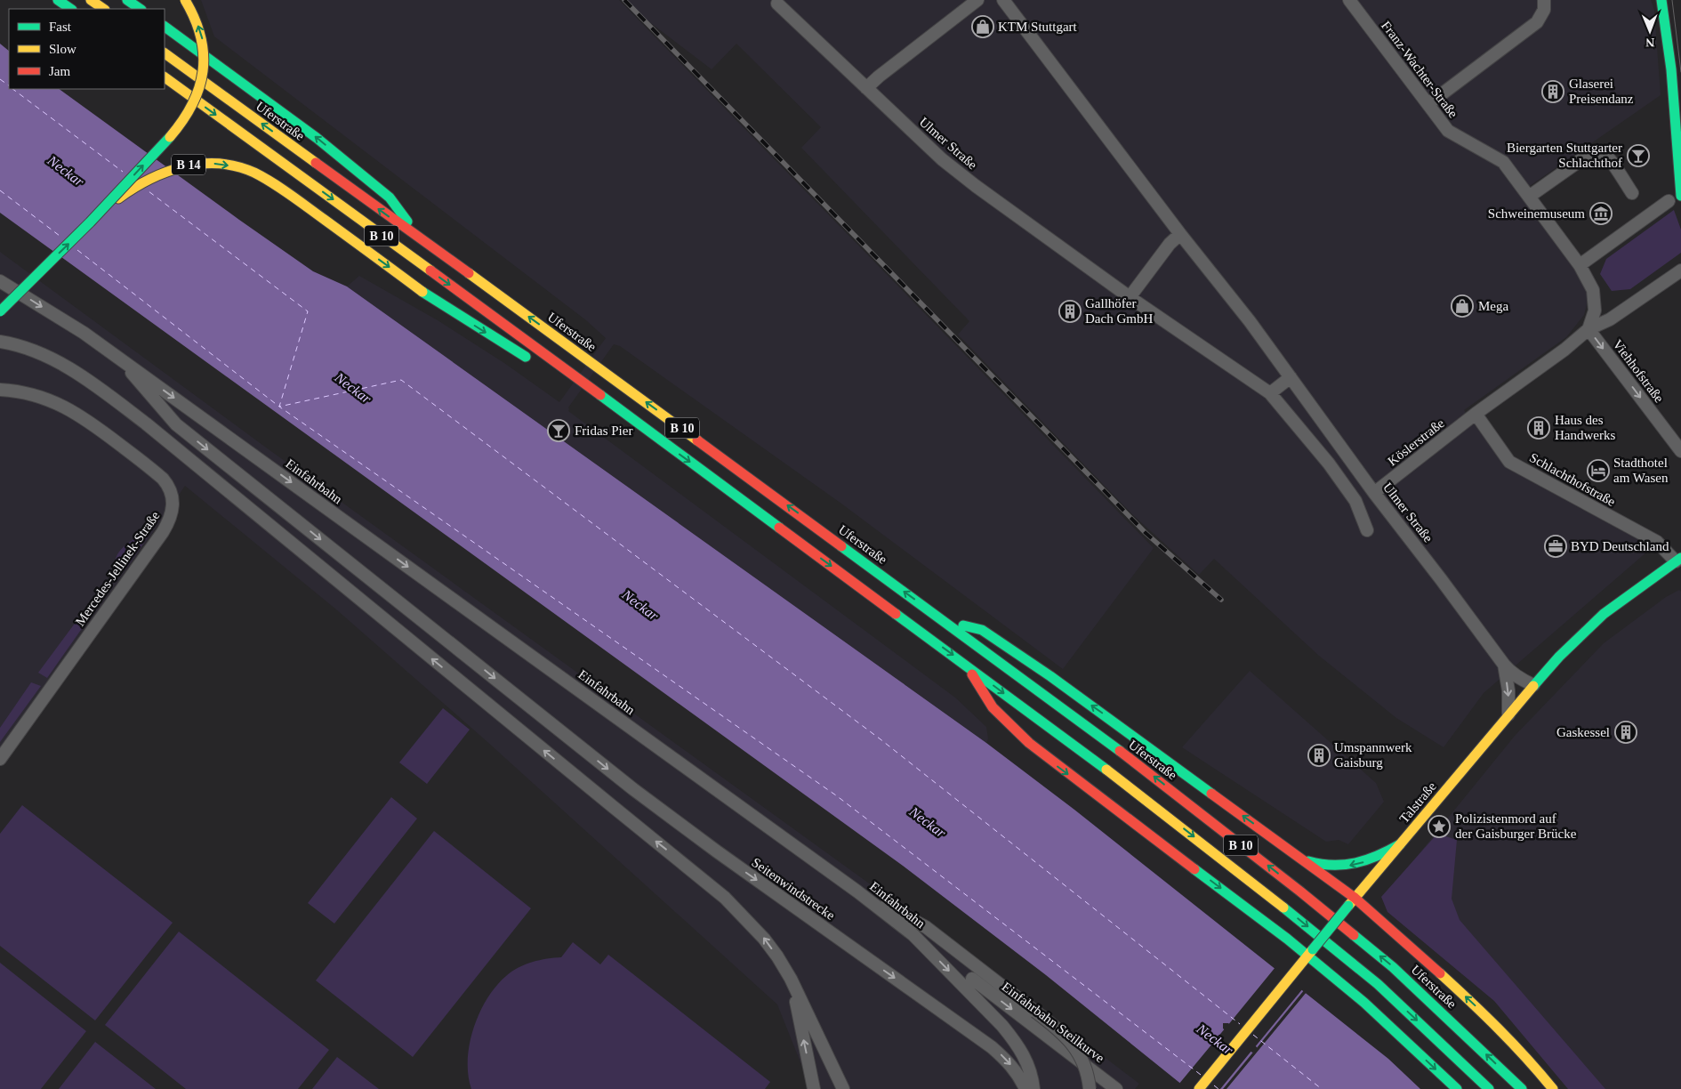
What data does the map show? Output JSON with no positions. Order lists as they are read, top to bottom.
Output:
{
  "streets": {
    "main road": [
      "Uferstraße",
      "B 14",
      "B 10",
      "Talstraße"
    ],
    "street": [
      "Franz-Wachter-Straße",
      "Ulmer Straße",
      "Viehhofstraße",
      "Köslerstraße",
      "Schlachthofstraße",
      "Einfahrbahn",
      "Mercedes-Jellinek-Straße",
      "Seitenwindstrecke",
      "Einfahrbahn Steilkurve"
    ]
  },
  "crossings": [
    ["Uferstraße", "B 10"],
    ["Ulmer Straße", "Köslerstraße"],
    ["Ulmer Straße", "Talstraße"],
    ["B 10", "Talstraße"],
    ["Köslerstraße", "Schlachthofstraße"],
    ["Schlachthofstraße", "Talstraße"],
    ["Einfahrbahn", "Seitenwindstrecke"]
  ],
  "one_way": ["Viehhofstraße"],
  "water": ["Neckar"],
  "places": {
    "shop": ["KTM Stuttgart", "Mega"],
    "building": [
      "Glaserei Preisendanz",
      "Gallhöfer Dach GmbH",
      "Haus des Handwerks",
      "Gaskessel",
      "Umspannwerk Gaisburg"
    ],
    "bar": ["Biergarten Stuttgarter Schlachthof", "Fridas Pier"],
    "museum": ["Schweinemuseum"],
    "hotel": ["Stadthotel am Wasen"],
    "office": ["BYD Deutschland"],
    "place": ["Polizistenmord auf der Gaisburger Brücke"]
  },
  "legend": ["Fast", "Slow", "Jam"],
  "north": "bottom"
}
